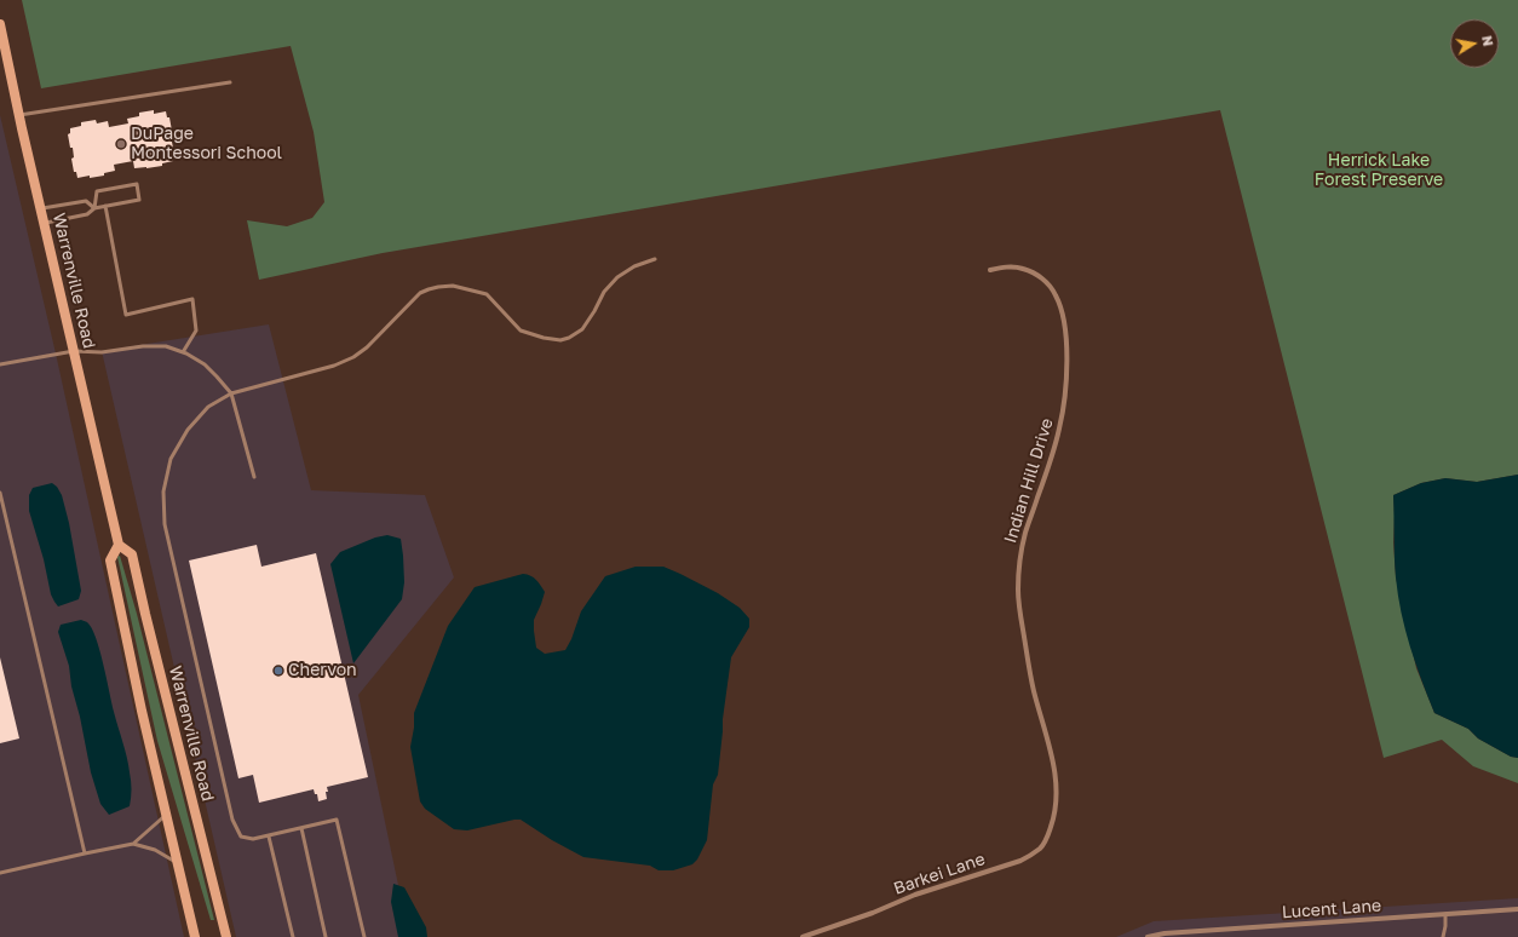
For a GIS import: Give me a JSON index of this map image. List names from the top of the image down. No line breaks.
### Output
{"streets":{"main road":["Warrenville Road"],"street":["Indian Hill Drive","Barkei Lane","Lucent Lane"]},"crossings":[["Indian Hill Drive","Barkei Lane"]],"parks":["Herrick Lake Forest Preserve"],"places":["DuPage Montessori School","Chervon"],"north":"right"}
